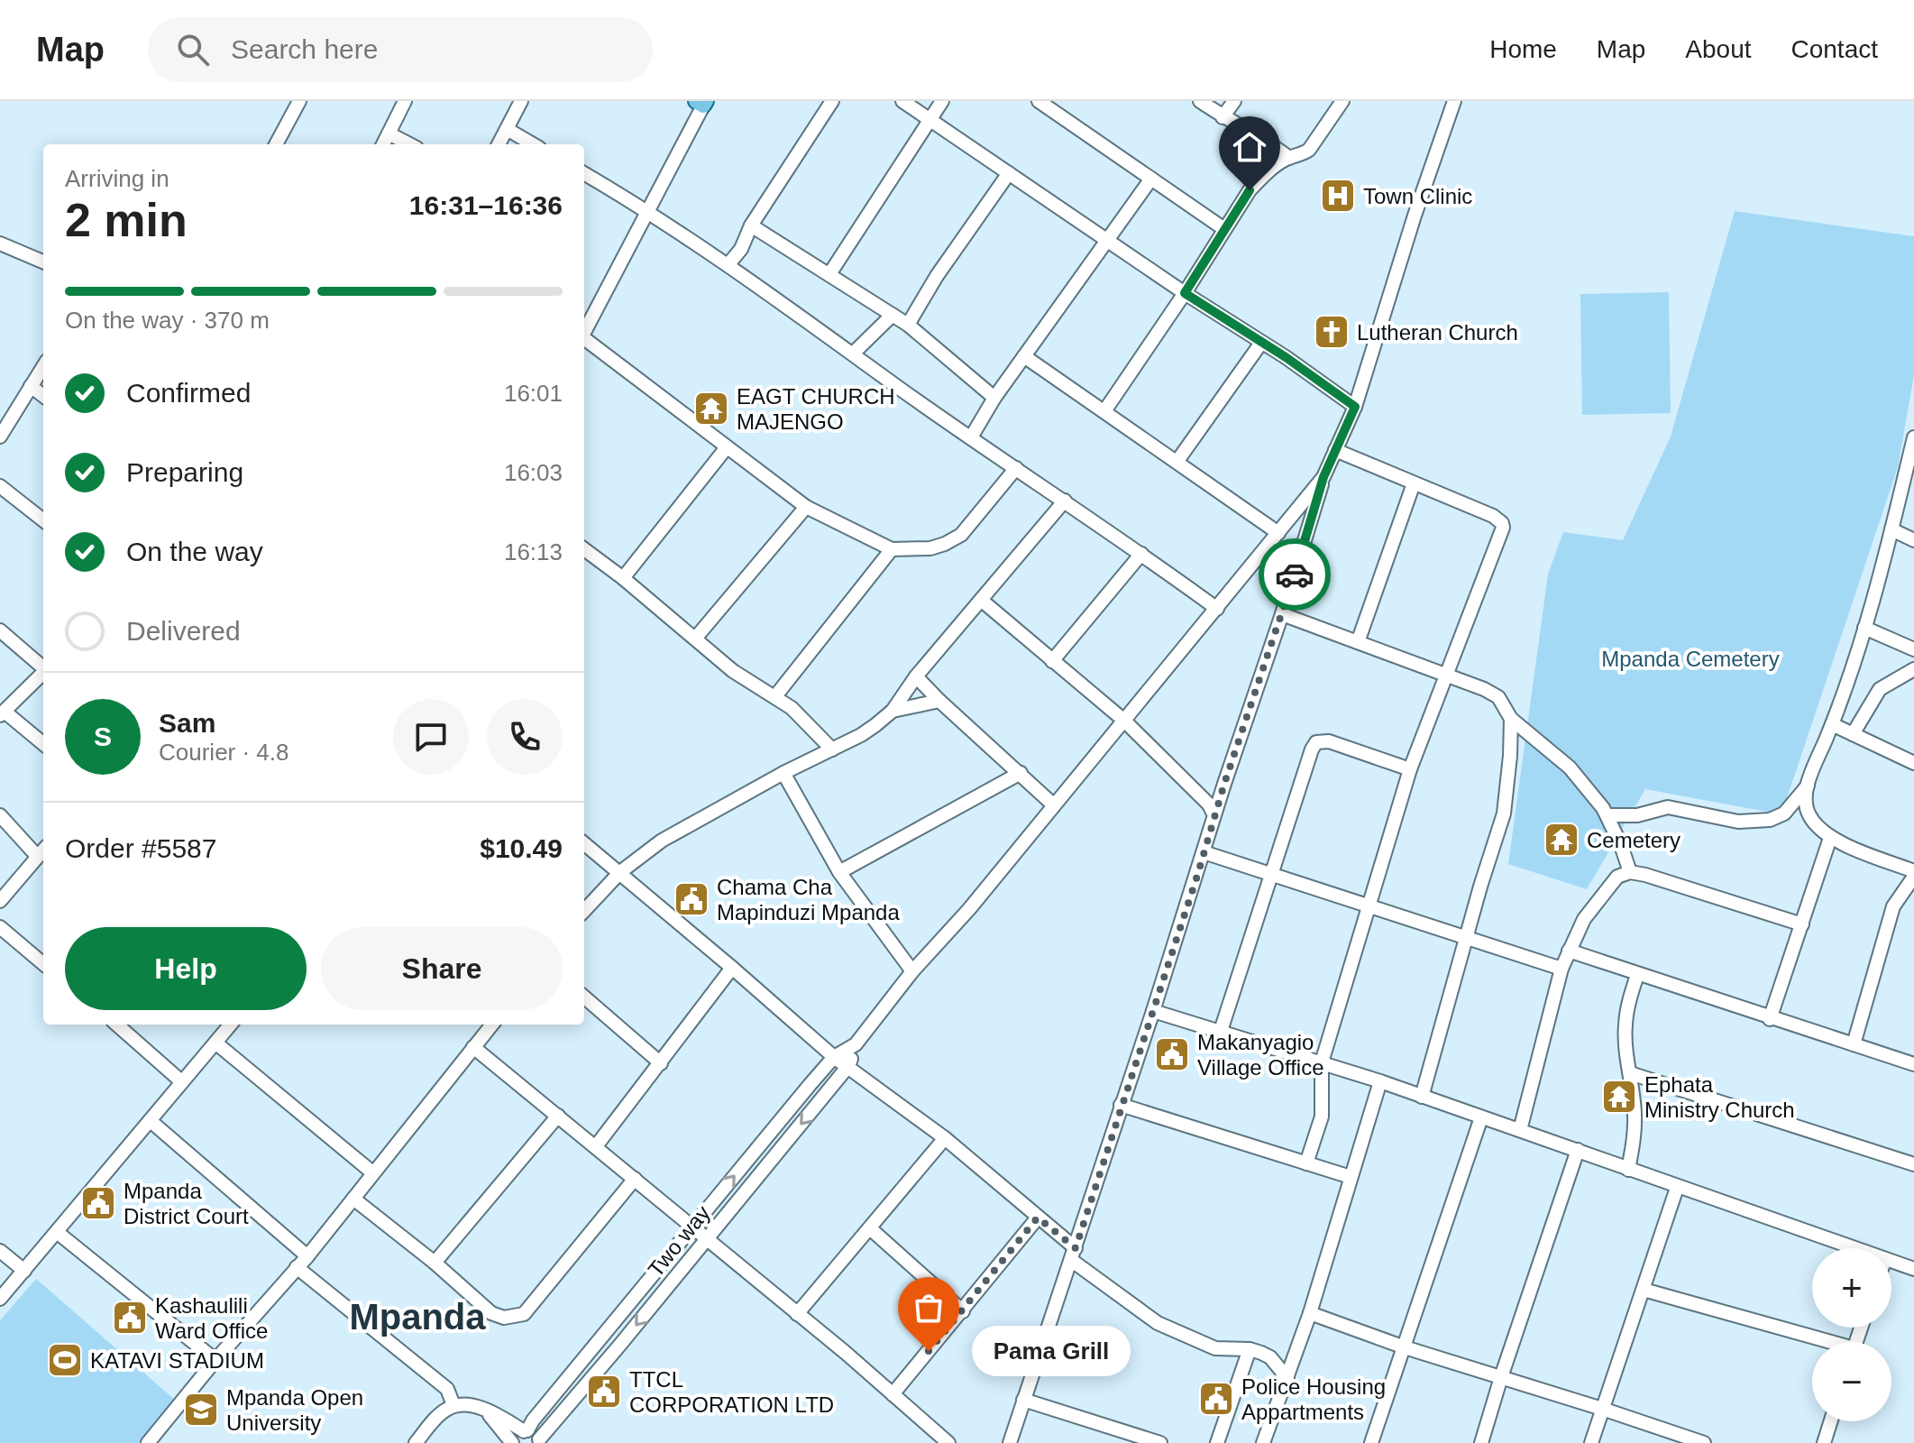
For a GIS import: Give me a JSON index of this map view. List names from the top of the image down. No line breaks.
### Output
{"streets":{"street":["Two way"]},"districts":["Mpanda"],"parks":["Mpanda Cemetery"],"places":{"hospital":["Town Clinic"],"church":["Lutheran Church"],"temple":["EAGT CHURCH MAJENGO","Cemetery","Ephata Ministry Church"],"public building":["Chama Cha Mapinduzi Mpanda","Makanyagio Village Office","Mpanda District Court","Kashaulili Ward Office","TTCL CORPORATION LTD","Police Housing Appartments"],"other":["Pama Grill"],"sports":["KATAVI STADIUM"],"school or university":["Mpanda Open University"]},"page":{"header":"Map","search":"Search here","nav":["Home","Map","About","Contact"],"heading":["2 min","Arriving in","16:31–16:36"],"panel":["Sam","Courier · 4.8","Order #5587","$10.49"],"bar":"On the way · 370 m","list":[["Confirmed","16:01"],["Preparing","16:03"],["On the way","16:13"],"Delivered"],"round":"S","buttons":["Help","Share"],"map_buttons":["+","−"],"bubble":"Pama Grill"}}
